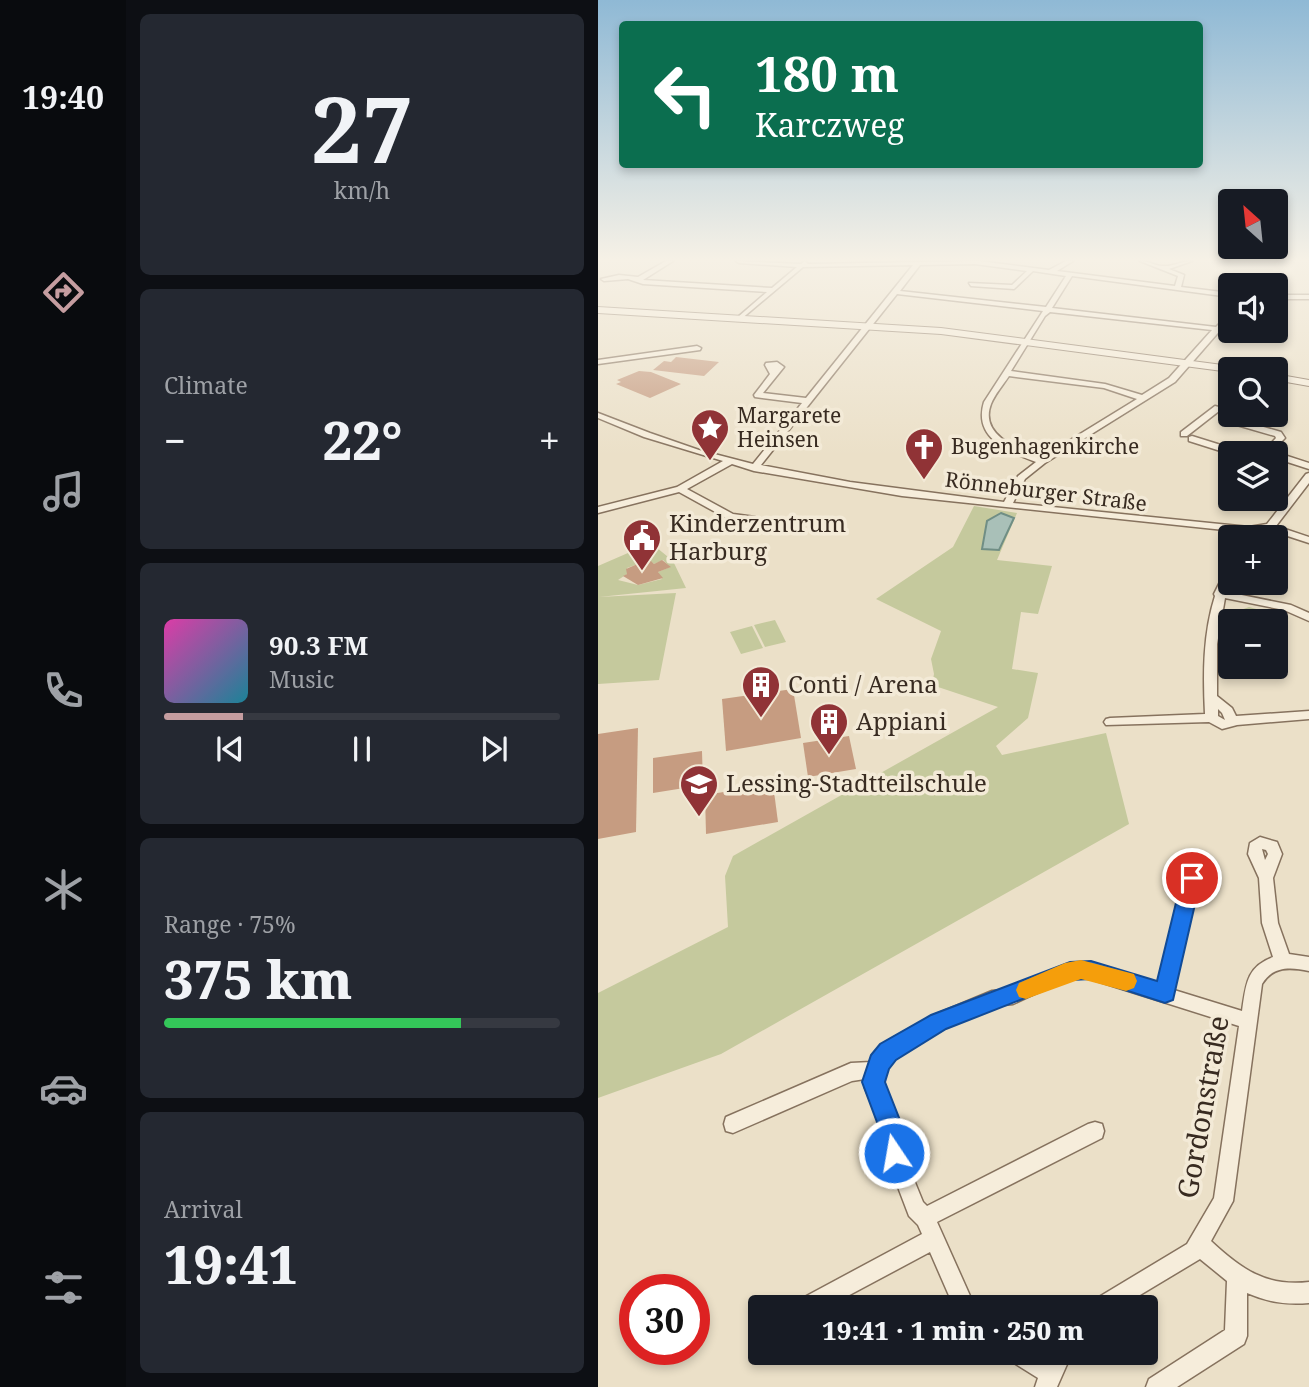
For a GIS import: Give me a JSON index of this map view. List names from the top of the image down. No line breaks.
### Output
{"streets":{"street":["Rönneburger Straße","Gordonstraße"]},"places":{"place":["Margarete Heinsen"],"church":["Bugenhagenkirche"],"public building":["Kinderzentrum Harburg"],"building":["Conti / Arena","Appiani"],"school or university":["Lessing-Stadtteilschule"]},"north":"top left","page":{"tabs":"19:40","tile":[["27","km/h"],"Climate",["Range · 75%","375 km"],["Arrival","19:41"]],"turn":["180 m","Karczweg"],"map_buttons":["+","−"],"heat":["−","22°","+"],"song":["90.3 FM","Music"],"limit":"30","trip":"19:41 · 1 min · 250 m"}}
